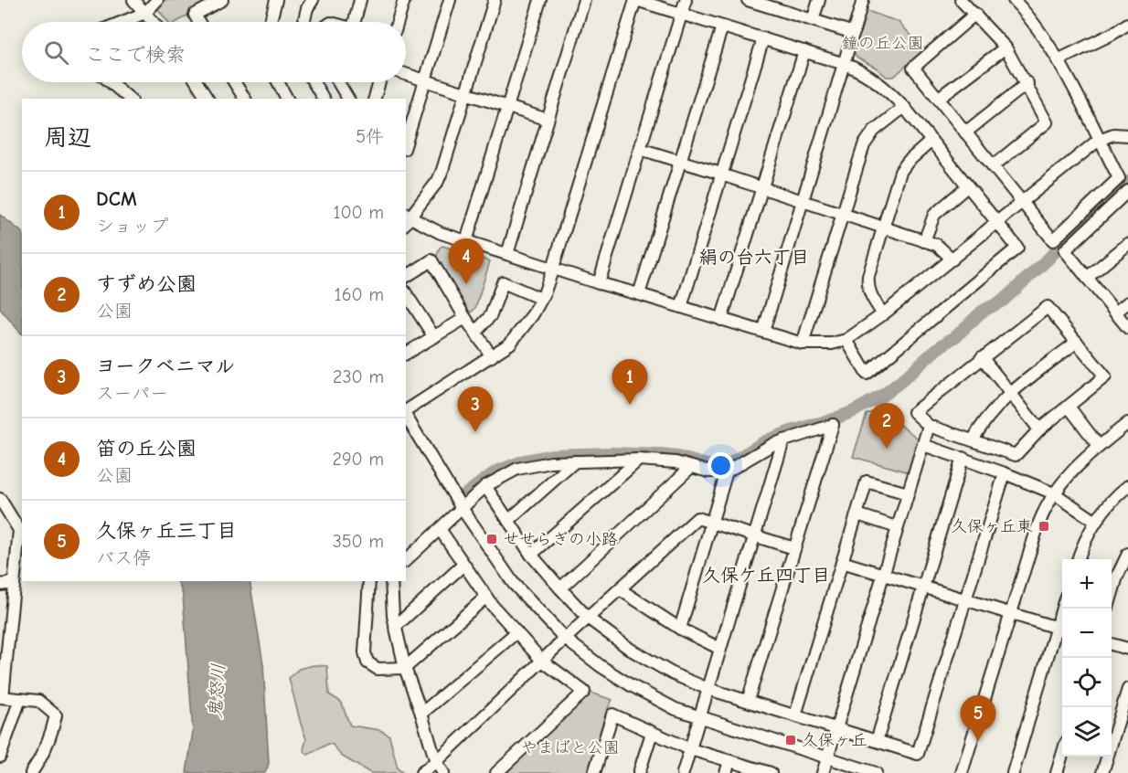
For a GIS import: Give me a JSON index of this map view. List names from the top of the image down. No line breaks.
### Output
{"districts":["絹の台六丁目","久保ケ丘四丁目"],"water":["鬼怒川"],"parks":["鐘の丘公園","やまばと公園"],"places":{"transit":["久保ヶ丘東","せせらぎの小路","久保ヶ丘"]},"page":{"search":"ここで検索","heading":["周辺","5件"],"list":[{"mark":"1","name":"DCM","note":"ショップ","value":"100 m"},{"mark":"2","name":"すずめ公園","note":"公園","value":"160 m"},{"mark":"3","name":"ヨークベニマル","note":"スーパー","value":"230 m"},{"mark":"4","name":"笛の丘公園","note":"公園","value":"290 m"},{"mark":"5","name":"久保ヶ丘三丁目","note":"バス停","value":"350 m"}],"pins":["4","1","3","2","5"],"map_buttons":["+","−"]}}
